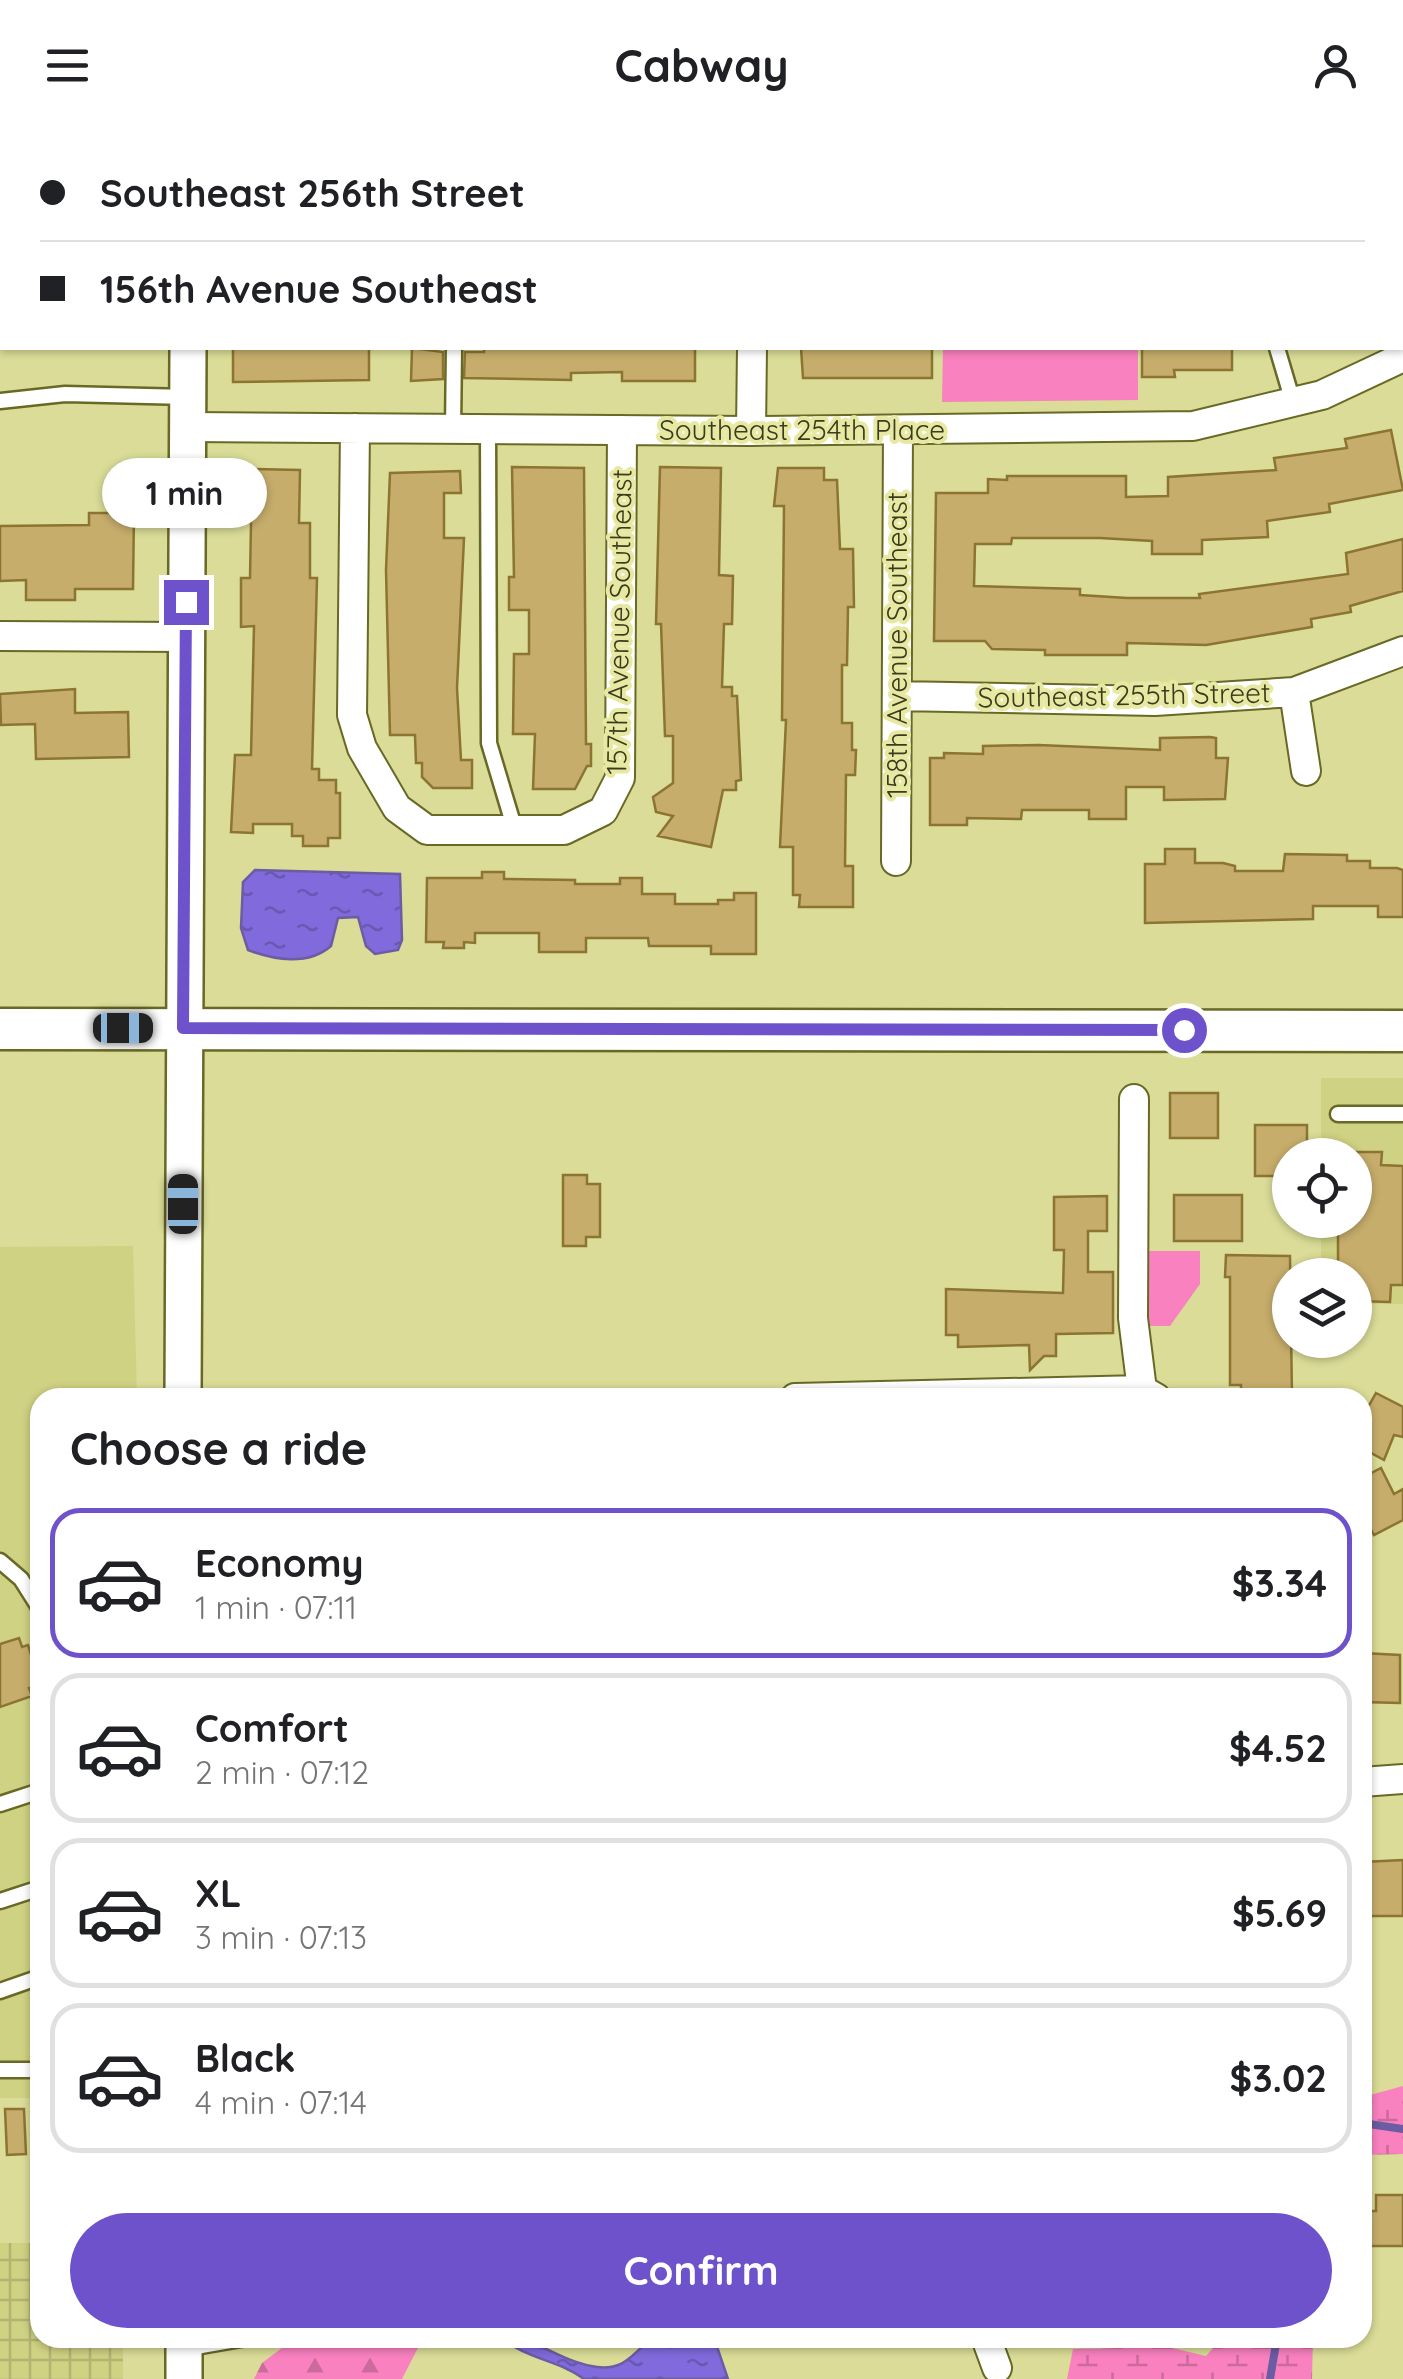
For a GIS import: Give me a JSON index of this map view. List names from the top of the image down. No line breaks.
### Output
{"streets":{"street":["Southeast 254th Place","157th Avenue Southeast","158th Avenue Southeast","Southeast 255th Street"]},"crossings":[["Southeast 254th Place","157th Avenue Southeast"],["Southeast 254th Place","158th Avenue Southeast"],["158th Avenue Southeast","Southeast 255th Street"]],"page":{"header":"Cabway","banner":["Southeast 256th Street","156th Avenue Southeast"],"bubble":"1 min","heading":"Choose a ride","list":[{"name":"Economy","note":"1 min · 07:11","value":"$3.34"},{"name":"Comfort","note":"2 min · 07:12","value":"$4.52"},{"name":"XL","note":"3 min · 07:13","value":"$5.69"},{"name":"Black","note":"4 min · 07:14","value":"$3.02"}],"buttons":"Confirm"}}
